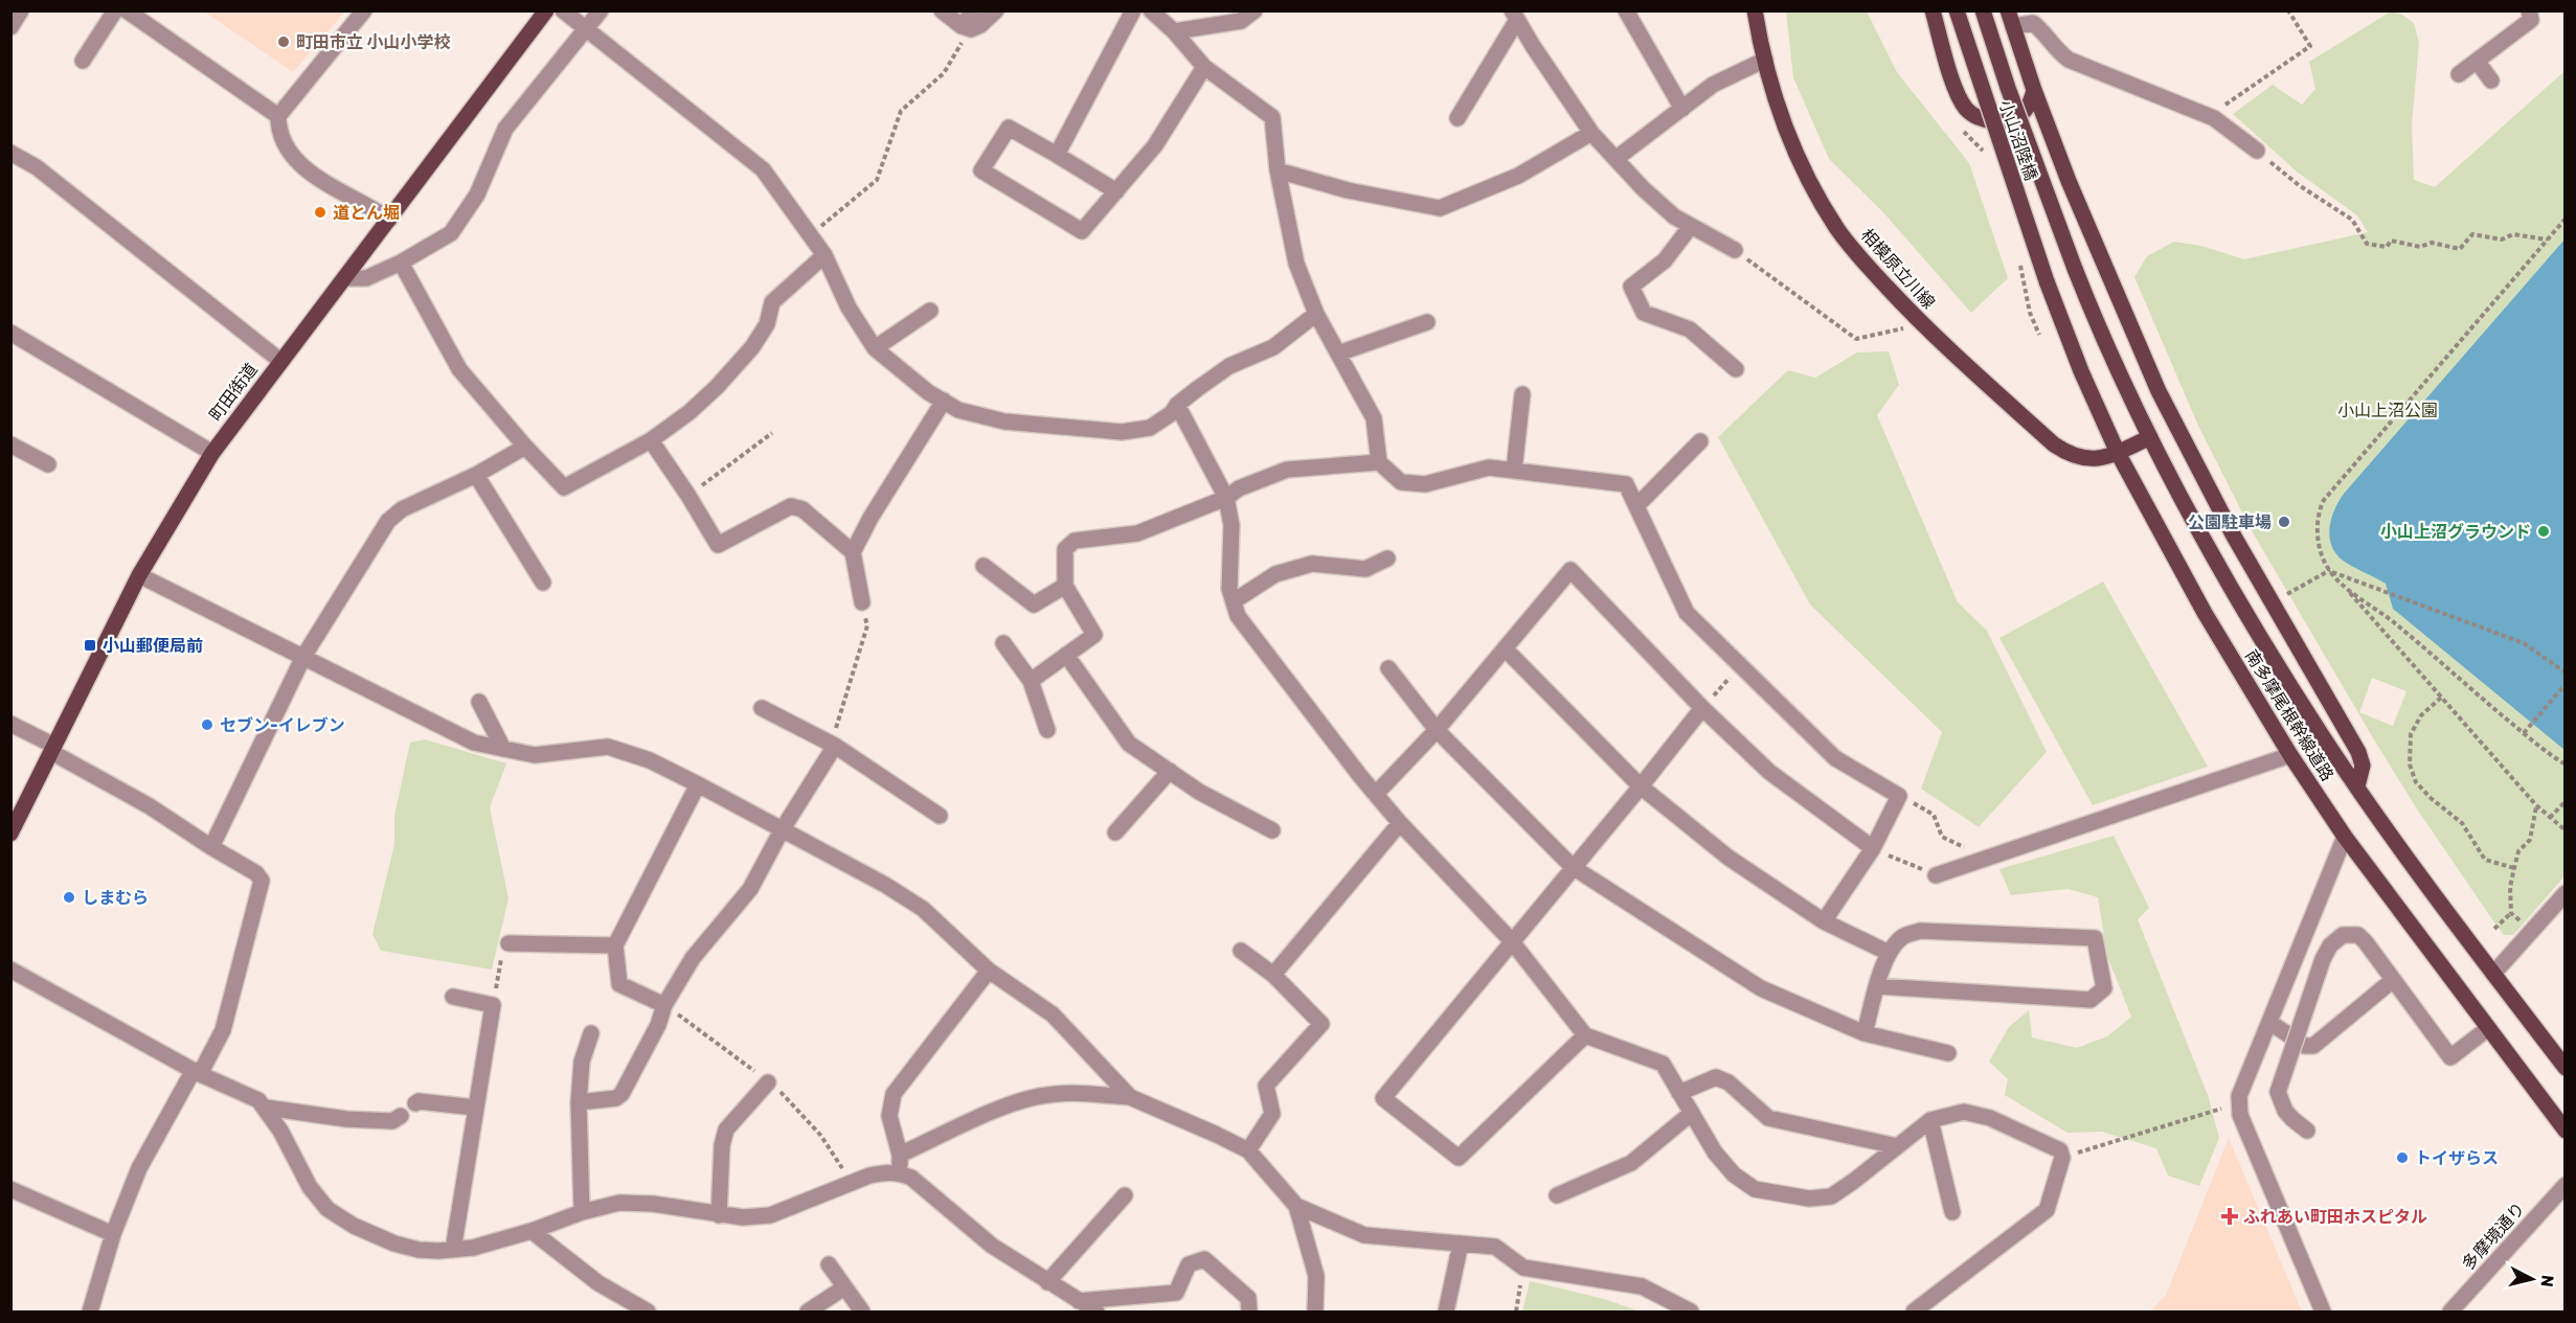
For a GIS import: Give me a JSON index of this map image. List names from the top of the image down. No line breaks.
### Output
{"streets":{"main road":["小山沼陸橋","相模原立川線","町田街道","南多摩尾根幹線道路"],"street":["多摩境通り"]},"crossings":[["小山沼陸橋","南多摩尾根幹線道路"],["相模原立川線","南多摩尾根幹線道路"]],"parks":["小山上沼公園"],"places":{"other":["町田市立 小山小学校","道とん堀","公園駐車場","小山上沼グラウンド","セブン-イレブン","しまむら","トイザらス"],"transit":["小山郵便局前"],"health":["ふれあい町田ホスピタル"]},"north":"right"}
